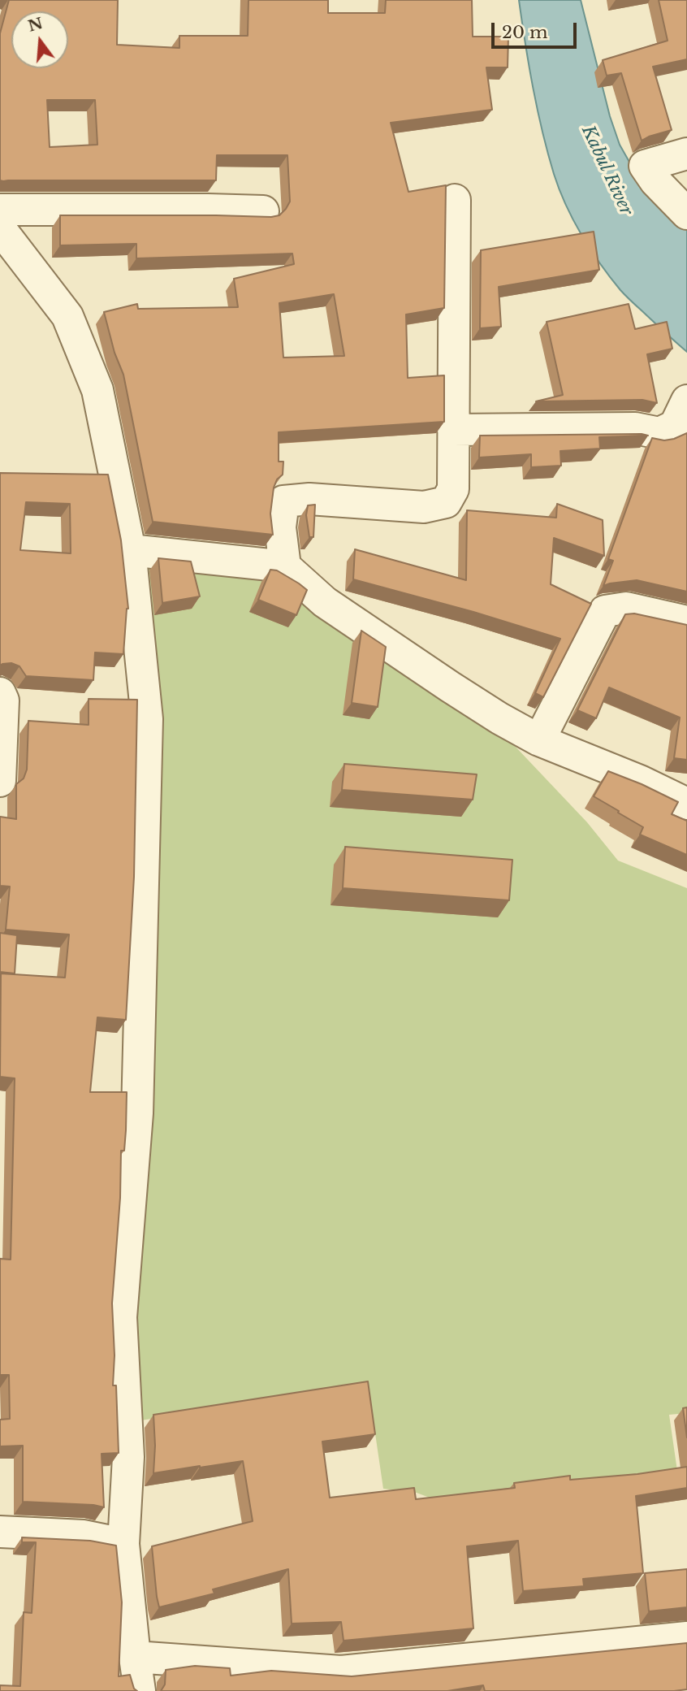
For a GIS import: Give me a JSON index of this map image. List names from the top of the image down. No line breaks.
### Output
{"water":["Kabul River"],"scale_bar":"20 m","north":"top"}
